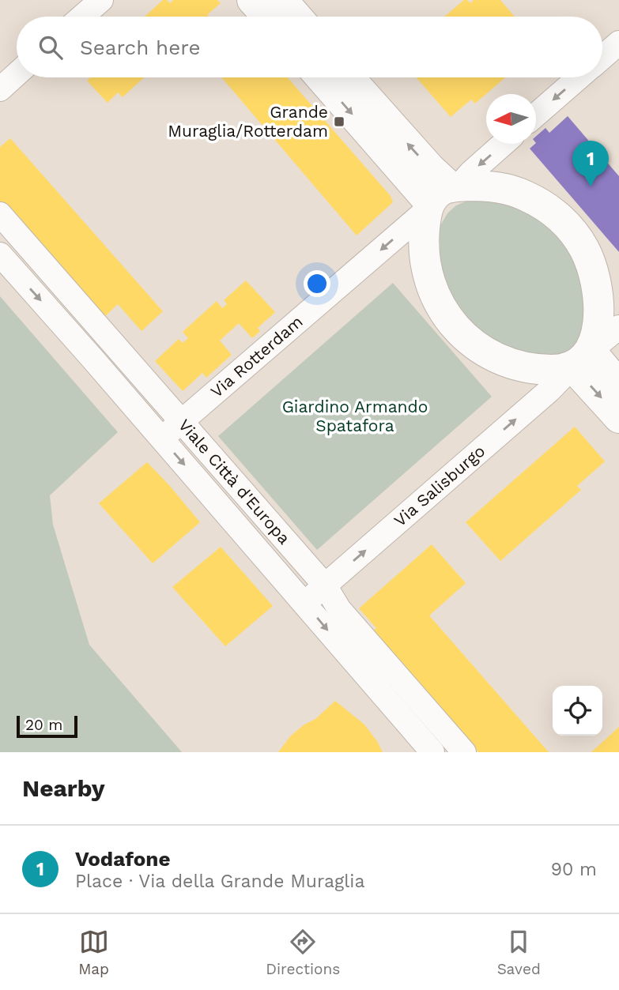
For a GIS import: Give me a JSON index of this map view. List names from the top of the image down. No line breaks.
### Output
{"streets":{"street":["Via Rotterdam","Viale Città d'Europa","Via Salisburgo"]},"crossings":[["Via Rotterdam","Viale Città d'Europa"],["Via Rotterdam","Via Salisburgo"],["Viale Città d'Europa","Via Salisburgo"]],"one_way":["Via Rotterdam","Via Salisburgo"],"parks":["Giardino Armando Spatafora"],"places":{"transit":["Grande Muraglia/Rotterdam"]},"scale_bar":"20 m","north":"left","page":{"search":"Search here","pins":"1","scale":"20 m","heading":"Nearby","list":[{"mark":"1","name":"Vodafone","note":"Place · Via della Grande Muraglia","value":"90 m"}],"nav":["Map","Directions","Saved"]}}
